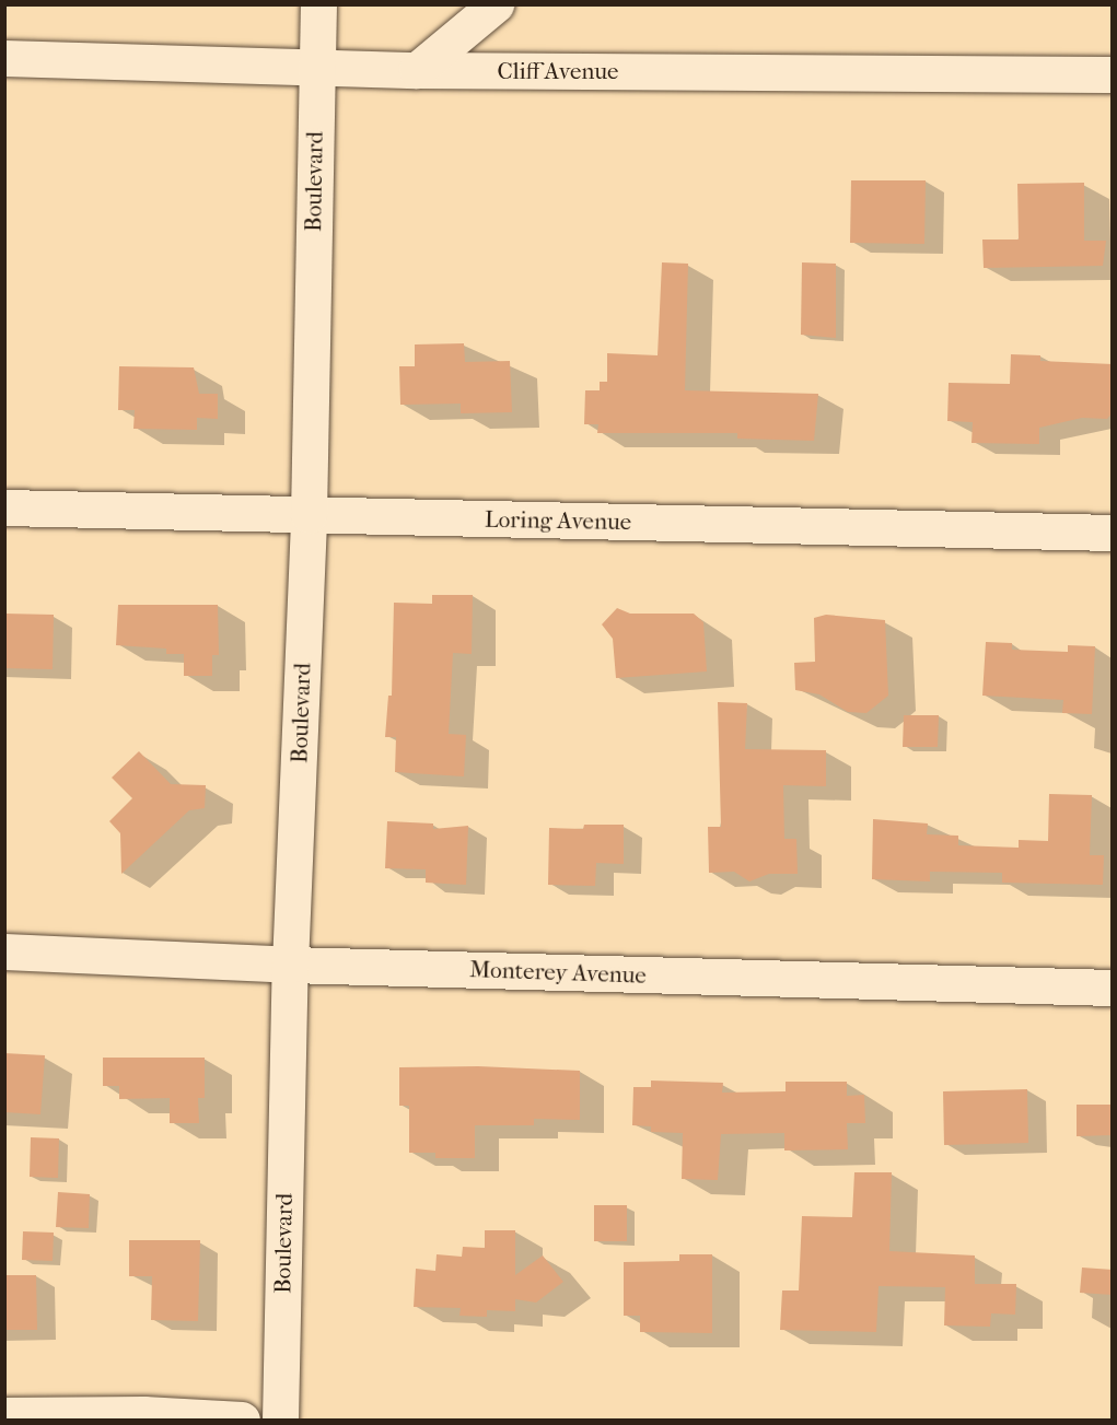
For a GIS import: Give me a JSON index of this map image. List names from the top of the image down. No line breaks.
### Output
{"streets":{"street":["Cliff Avenue","Boulevard","Loring Avenue","Monterey Avenue"]},"crossings":[["Cliff Avenue","Boulevard"],["Boulevard","Loring Avenue"],["Boulevard","Monterey Avenue"]]}
